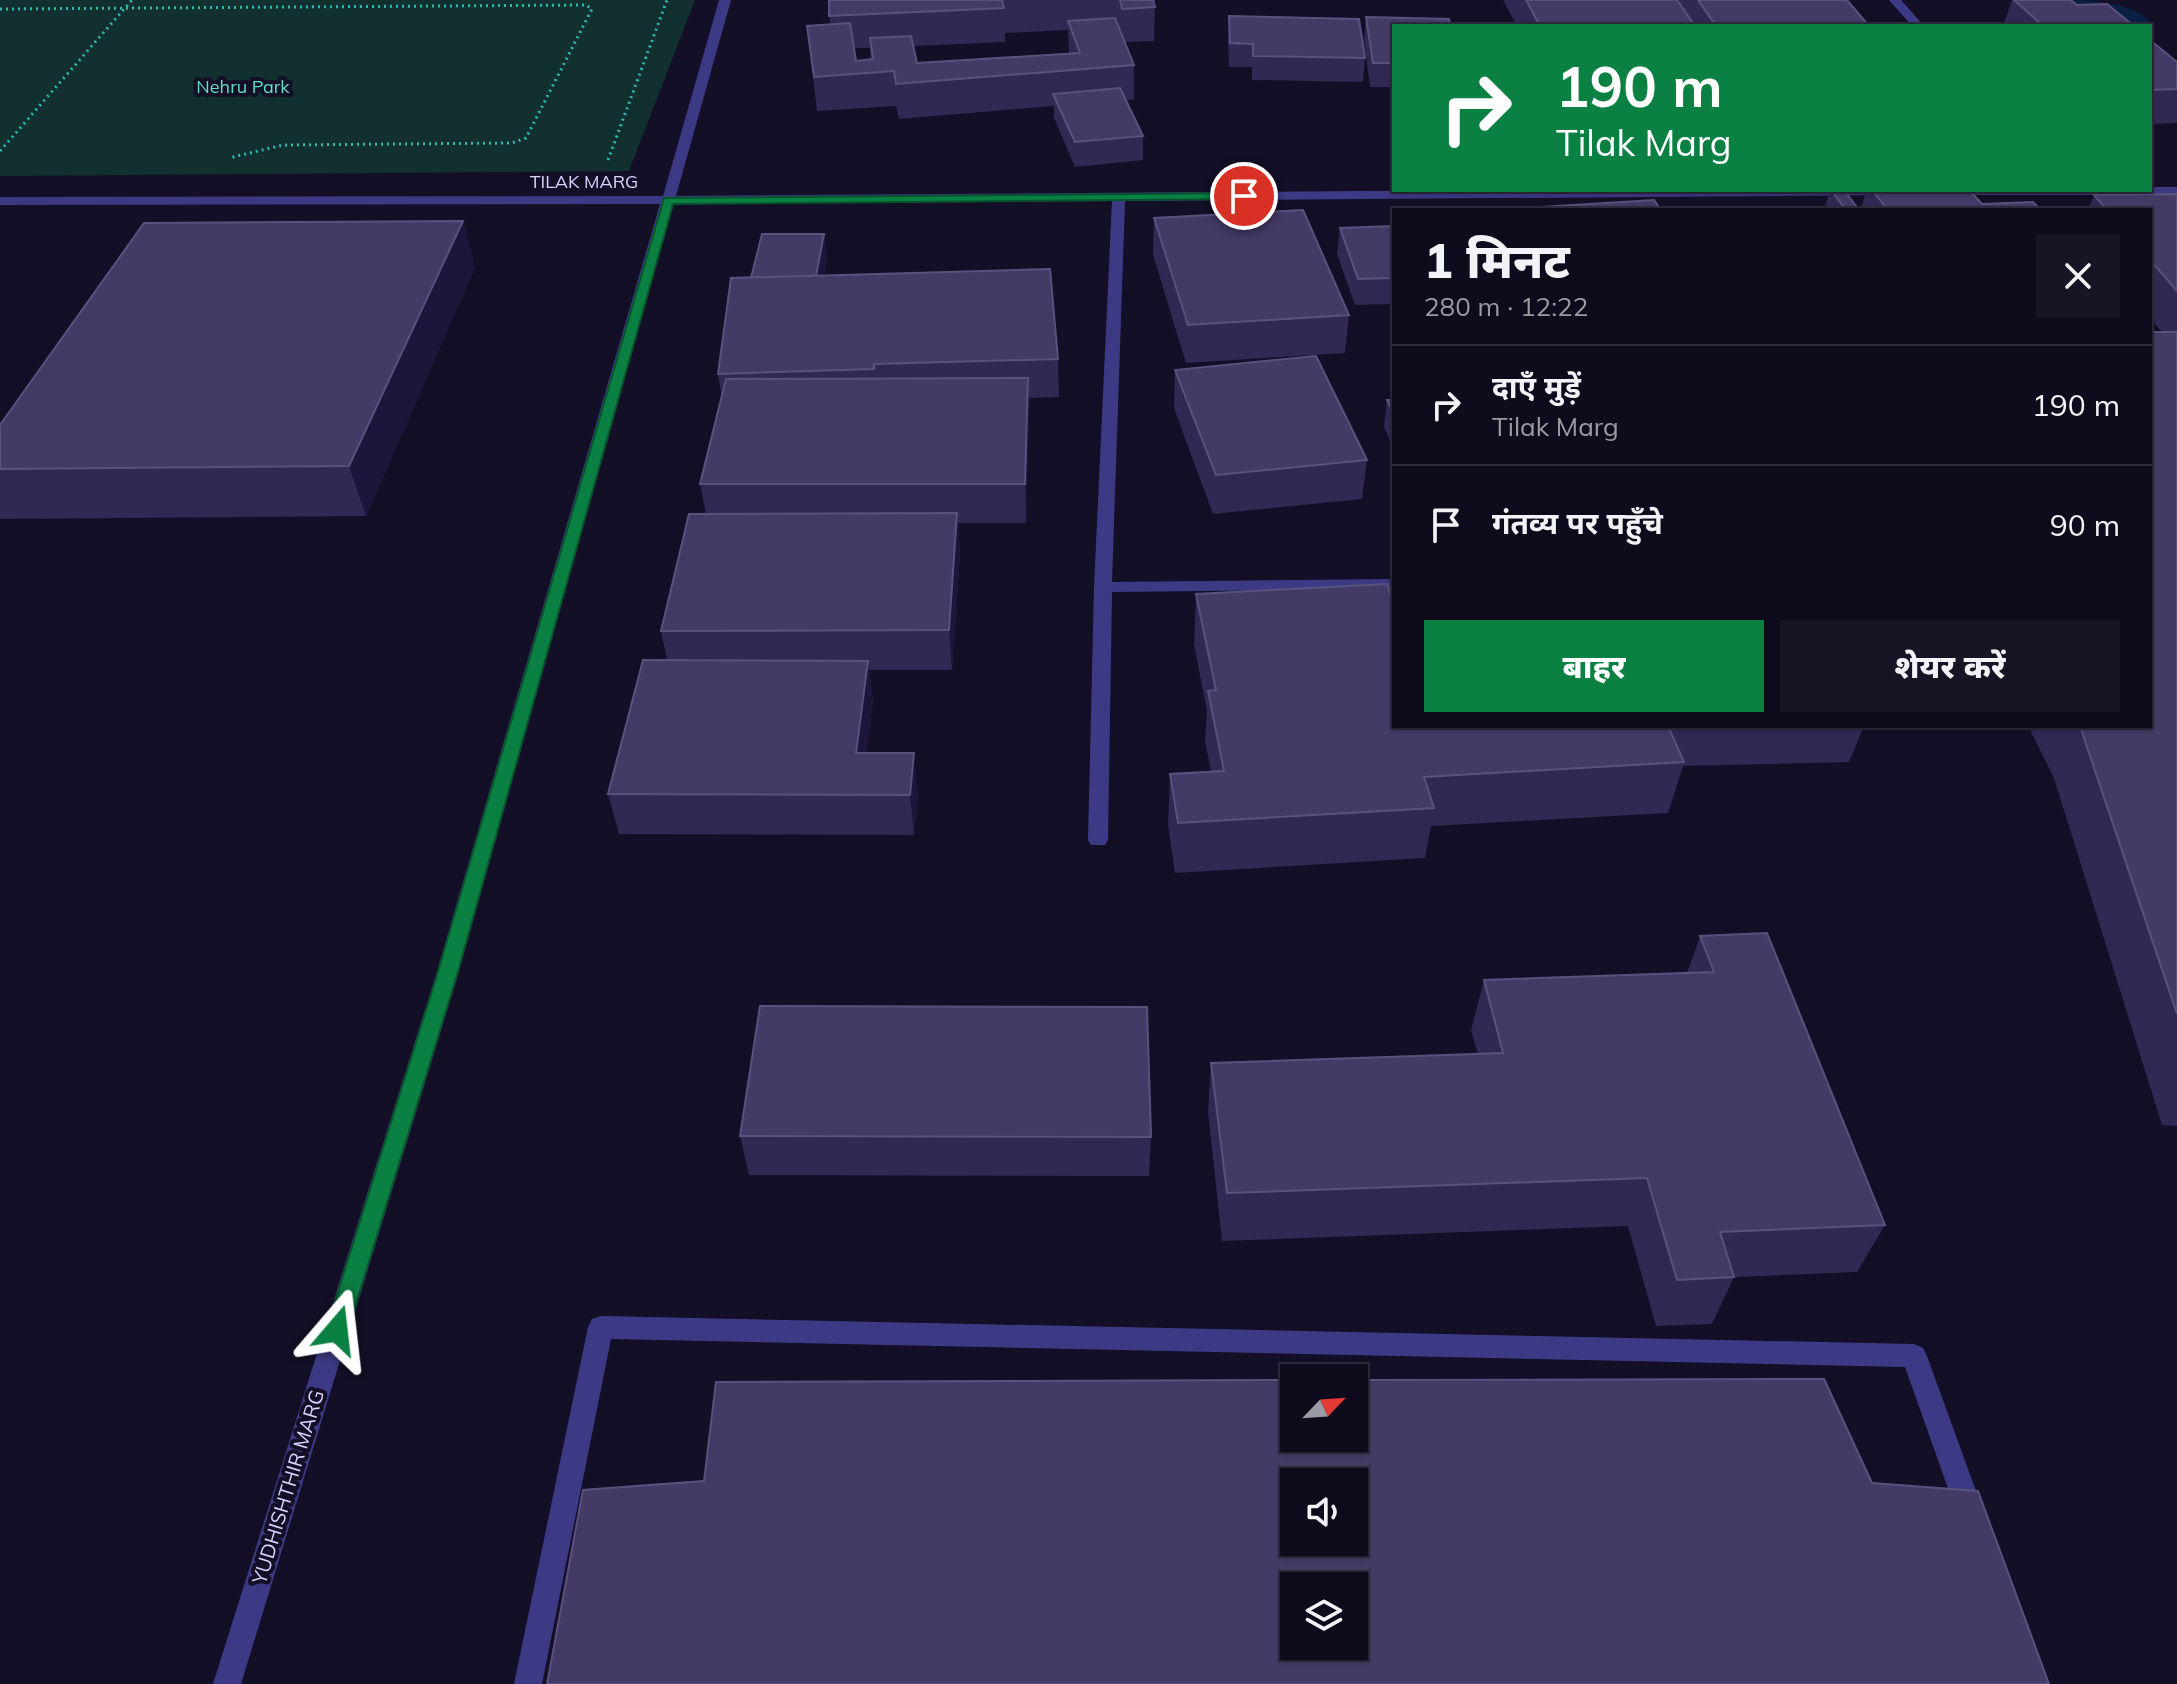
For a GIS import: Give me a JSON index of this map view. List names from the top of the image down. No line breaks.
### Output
{"streets":{"street":["TILAK MARG","YUDHISHTHIR MARG"]},"crossings":[["TILAK MARG","YUDHISHTHIR MARG"]],"parks":["Nehru Park"],"north":"top right","page":{"turn":["190 m","Tilak Marg"],"heading":["1 मिनट","280 m · 12:22"],"list":[{"name":"दाएँ मुड़ें","note":"Tilak Marg","value":"190 m"},{"name":"गंतव्य पर पहुँचे","value":"90 m"}],"buttons":["बाहर","शेयर करें"]}}
